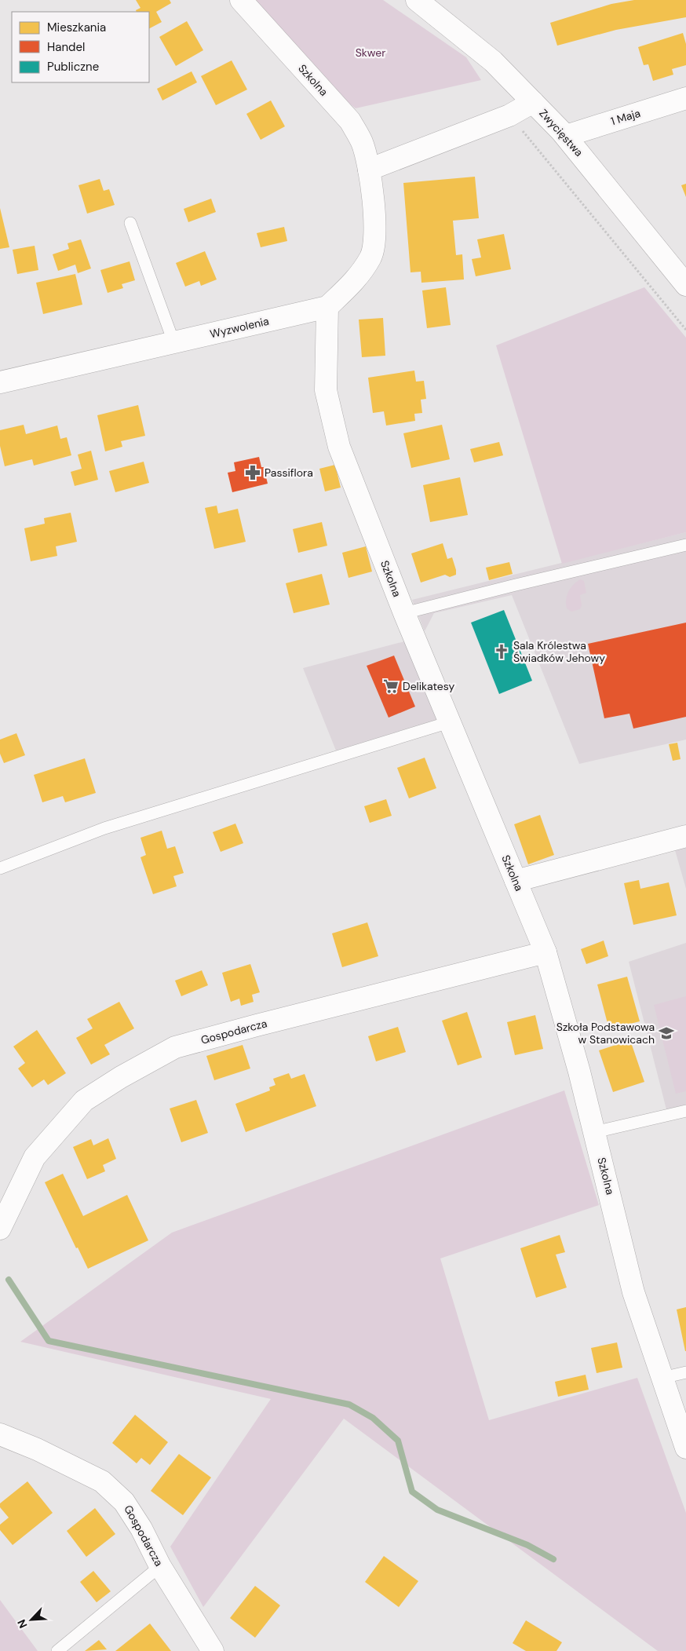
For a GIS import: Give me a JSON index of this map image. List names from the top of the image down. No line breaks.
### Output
{"streets":{"street":["Szkolna","1 Maja","Zwycięstwa","Wyzwolenia","Gospodarcza"]},"crossings":[["Szkolna","Wyzwolenia"],["Szkolna","Gospodarcza"],["1 Maja","Zwycięstwa"]],"parks":["Skwer"],"places":{"pharmacy":["Passiflora"],"church":["Sala Królestwa Świadków Jehowy"],"supermarket":["Delikatesy"],"school or university":["Szkoła Podstawowa w Stanowicach"]},"legend":["Mieszkania","Handel","Publiczne"],"north":"bottom left"}
